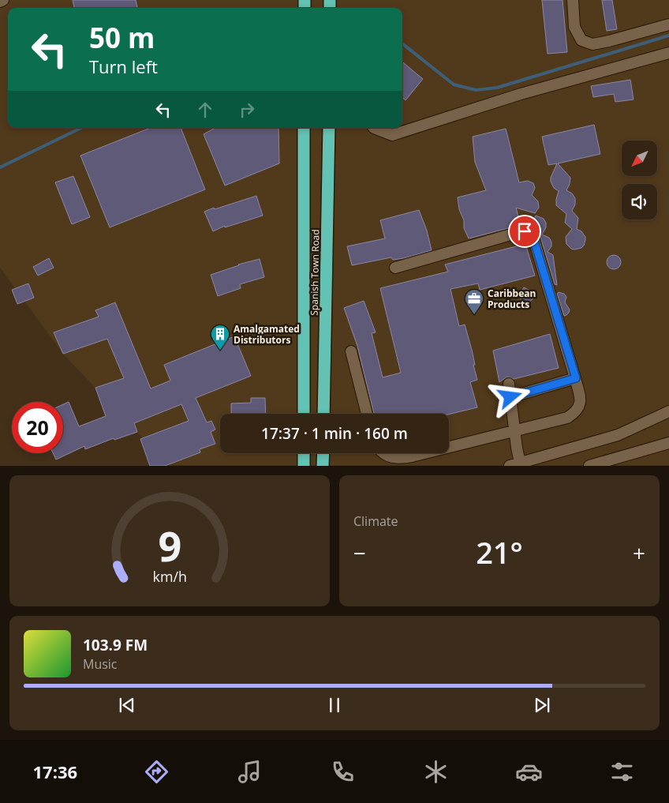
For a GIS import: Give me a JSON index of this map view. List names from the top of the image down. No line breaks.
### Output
{"streets":{"highway":["Spanish Town Road"]},"places":{"office":["Caribbean Products"],"building":["Amalgamated Distributors"]},"north":"bottom left","page":{"turn":["50 m","Turn left"],"limit":"20","trip":"17:37 · 1 min · 160 m","tile":"Climate","heat":["−","21°","+"],"song":["103.9 FM","Music"],"tabs":"17:36","gauge":["9","km/h"]}}
